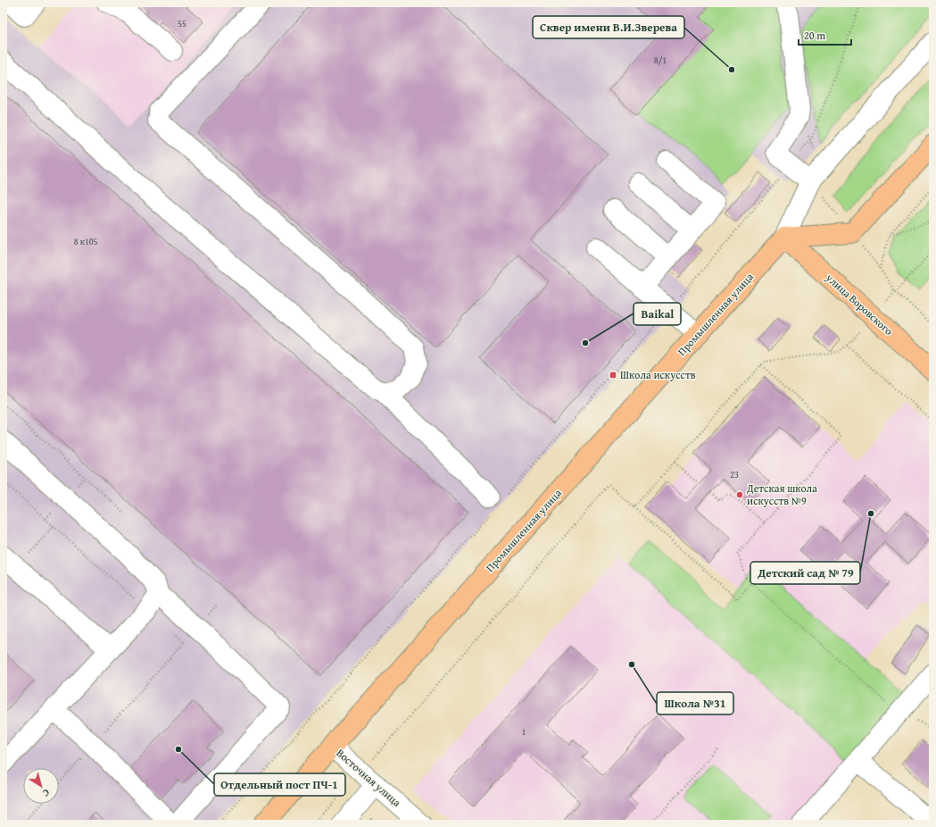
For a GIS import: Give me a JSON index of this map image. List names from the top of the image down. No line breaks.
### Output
{"streets":{"main road":["улица Воровского","Промышленная улица"],"street":["Восточная улица"]},"crossings":[["улица Воровского","Промышленная улица"],["Промышленная улица","Восточная улица"]],"places":{"other":["Сквер имени В.И.Зверева","Baikal","Детская школа искусств №9","Детский сад № 79","Школа №31","Отдельный пост ПЧ-1"],"transit":["Школа искусств"]},"house_numbers":["55","8/1","8 к105","23","1"],"scale_bar":"20 m","north":"bottom right"}
